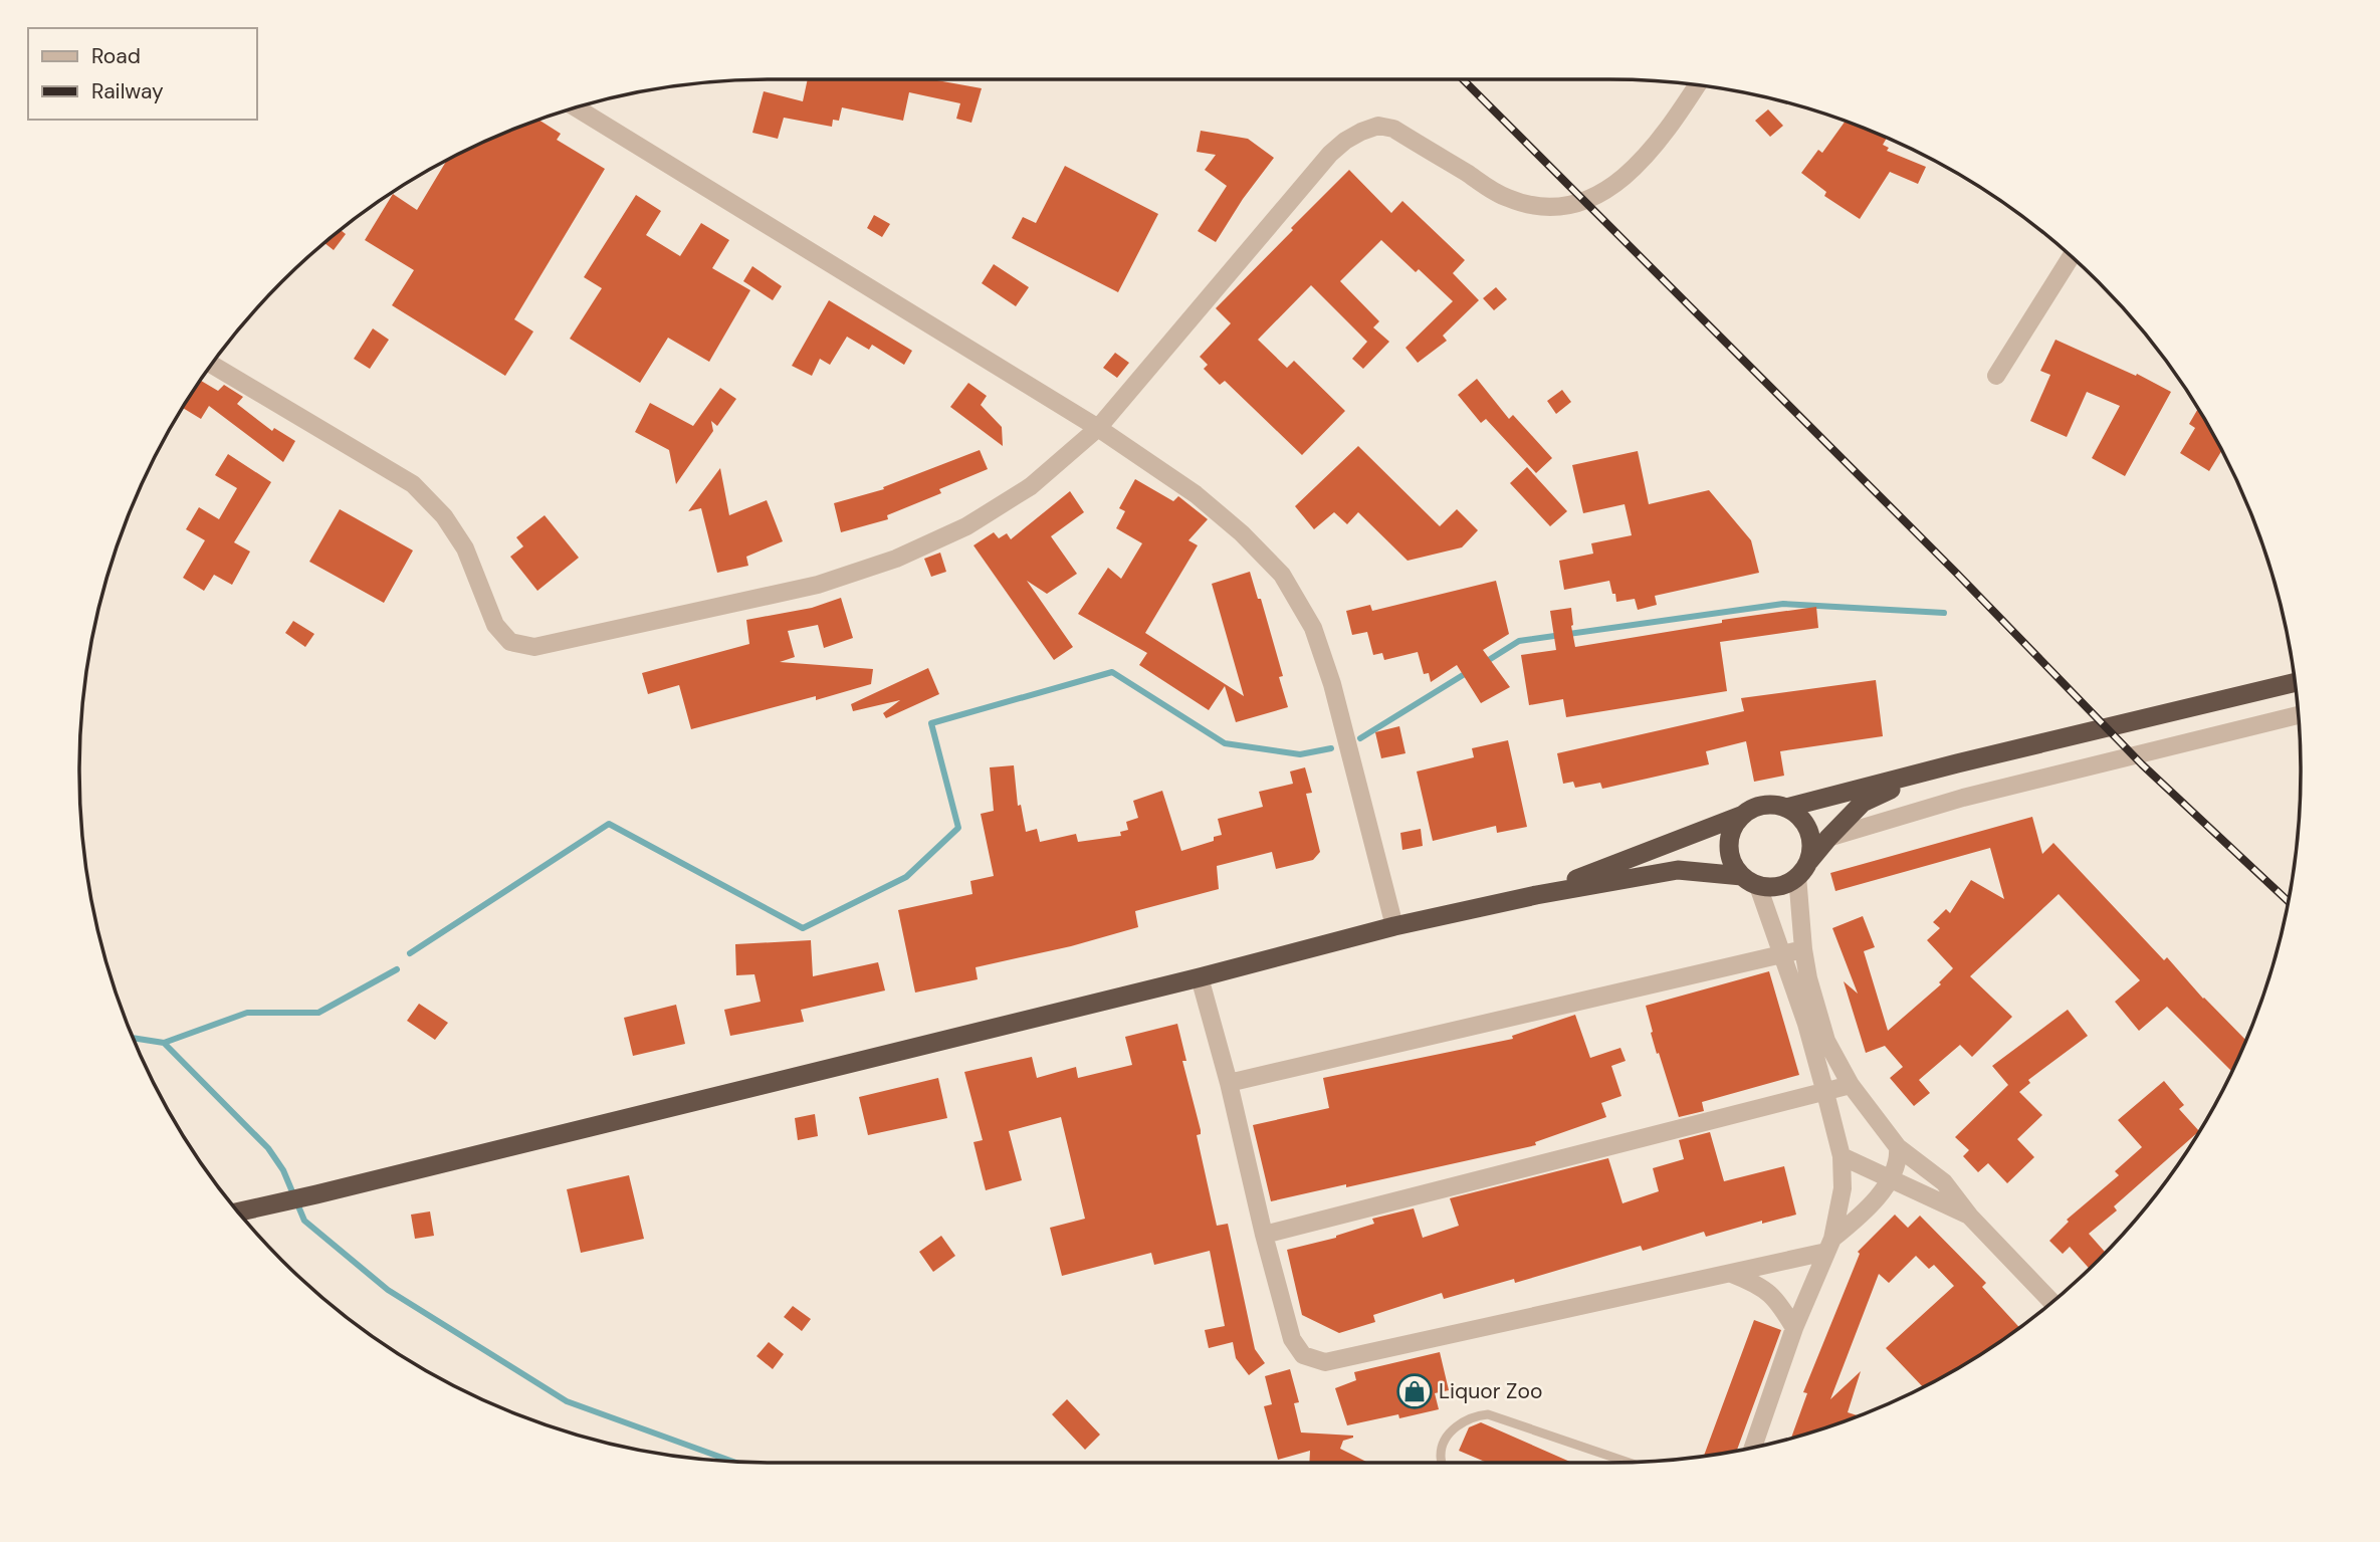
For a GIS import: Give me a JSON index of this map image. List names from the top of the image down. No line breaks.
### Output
{"places":{"shop":["Liquor Zoo"]},"legend":["Road","Railway"]}
